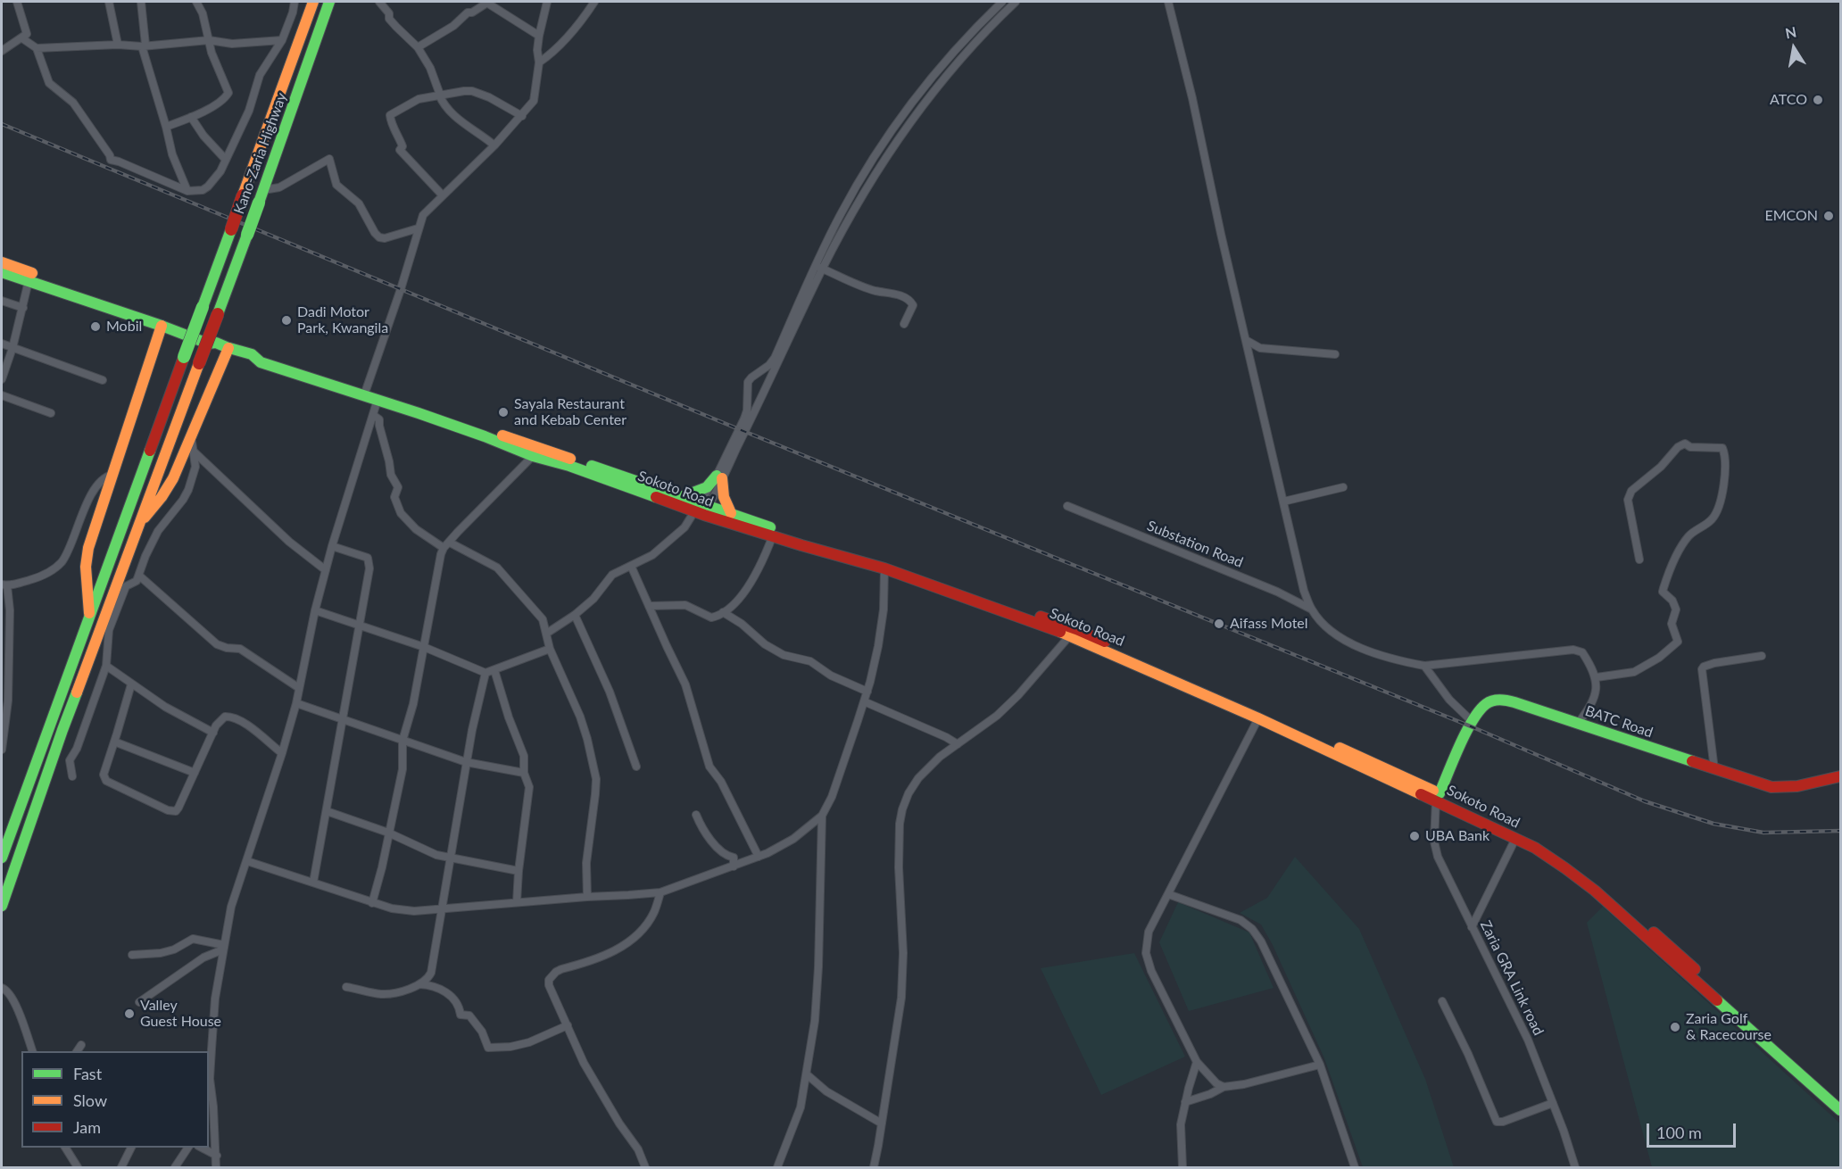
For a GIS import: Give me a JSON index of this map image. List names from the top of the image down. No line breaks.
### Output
{"streets":{"main road":["Kano-Zaria Highway","Sokoto Road","BATC Road"],"street":["Substation Road","Zaria GRA Link road"]},"crossings":[["Sokoto Road","BATC Road"],["Sokoto Road","Zaria GRA Link road"],["BATC Road","Zaria GRA Link road"]],"places":["ATCO","EMCON","Dadi Motor Park, Kwangila","Mobil","Sayala Restaurant and Kebab Center","Aifass Motel","UBA Bank","Valley Guest House","Zaria Golf & Racecourse"],"legend":["Fast","Slow","Jam"],"scale_bar":"100 m","north":"top"}
